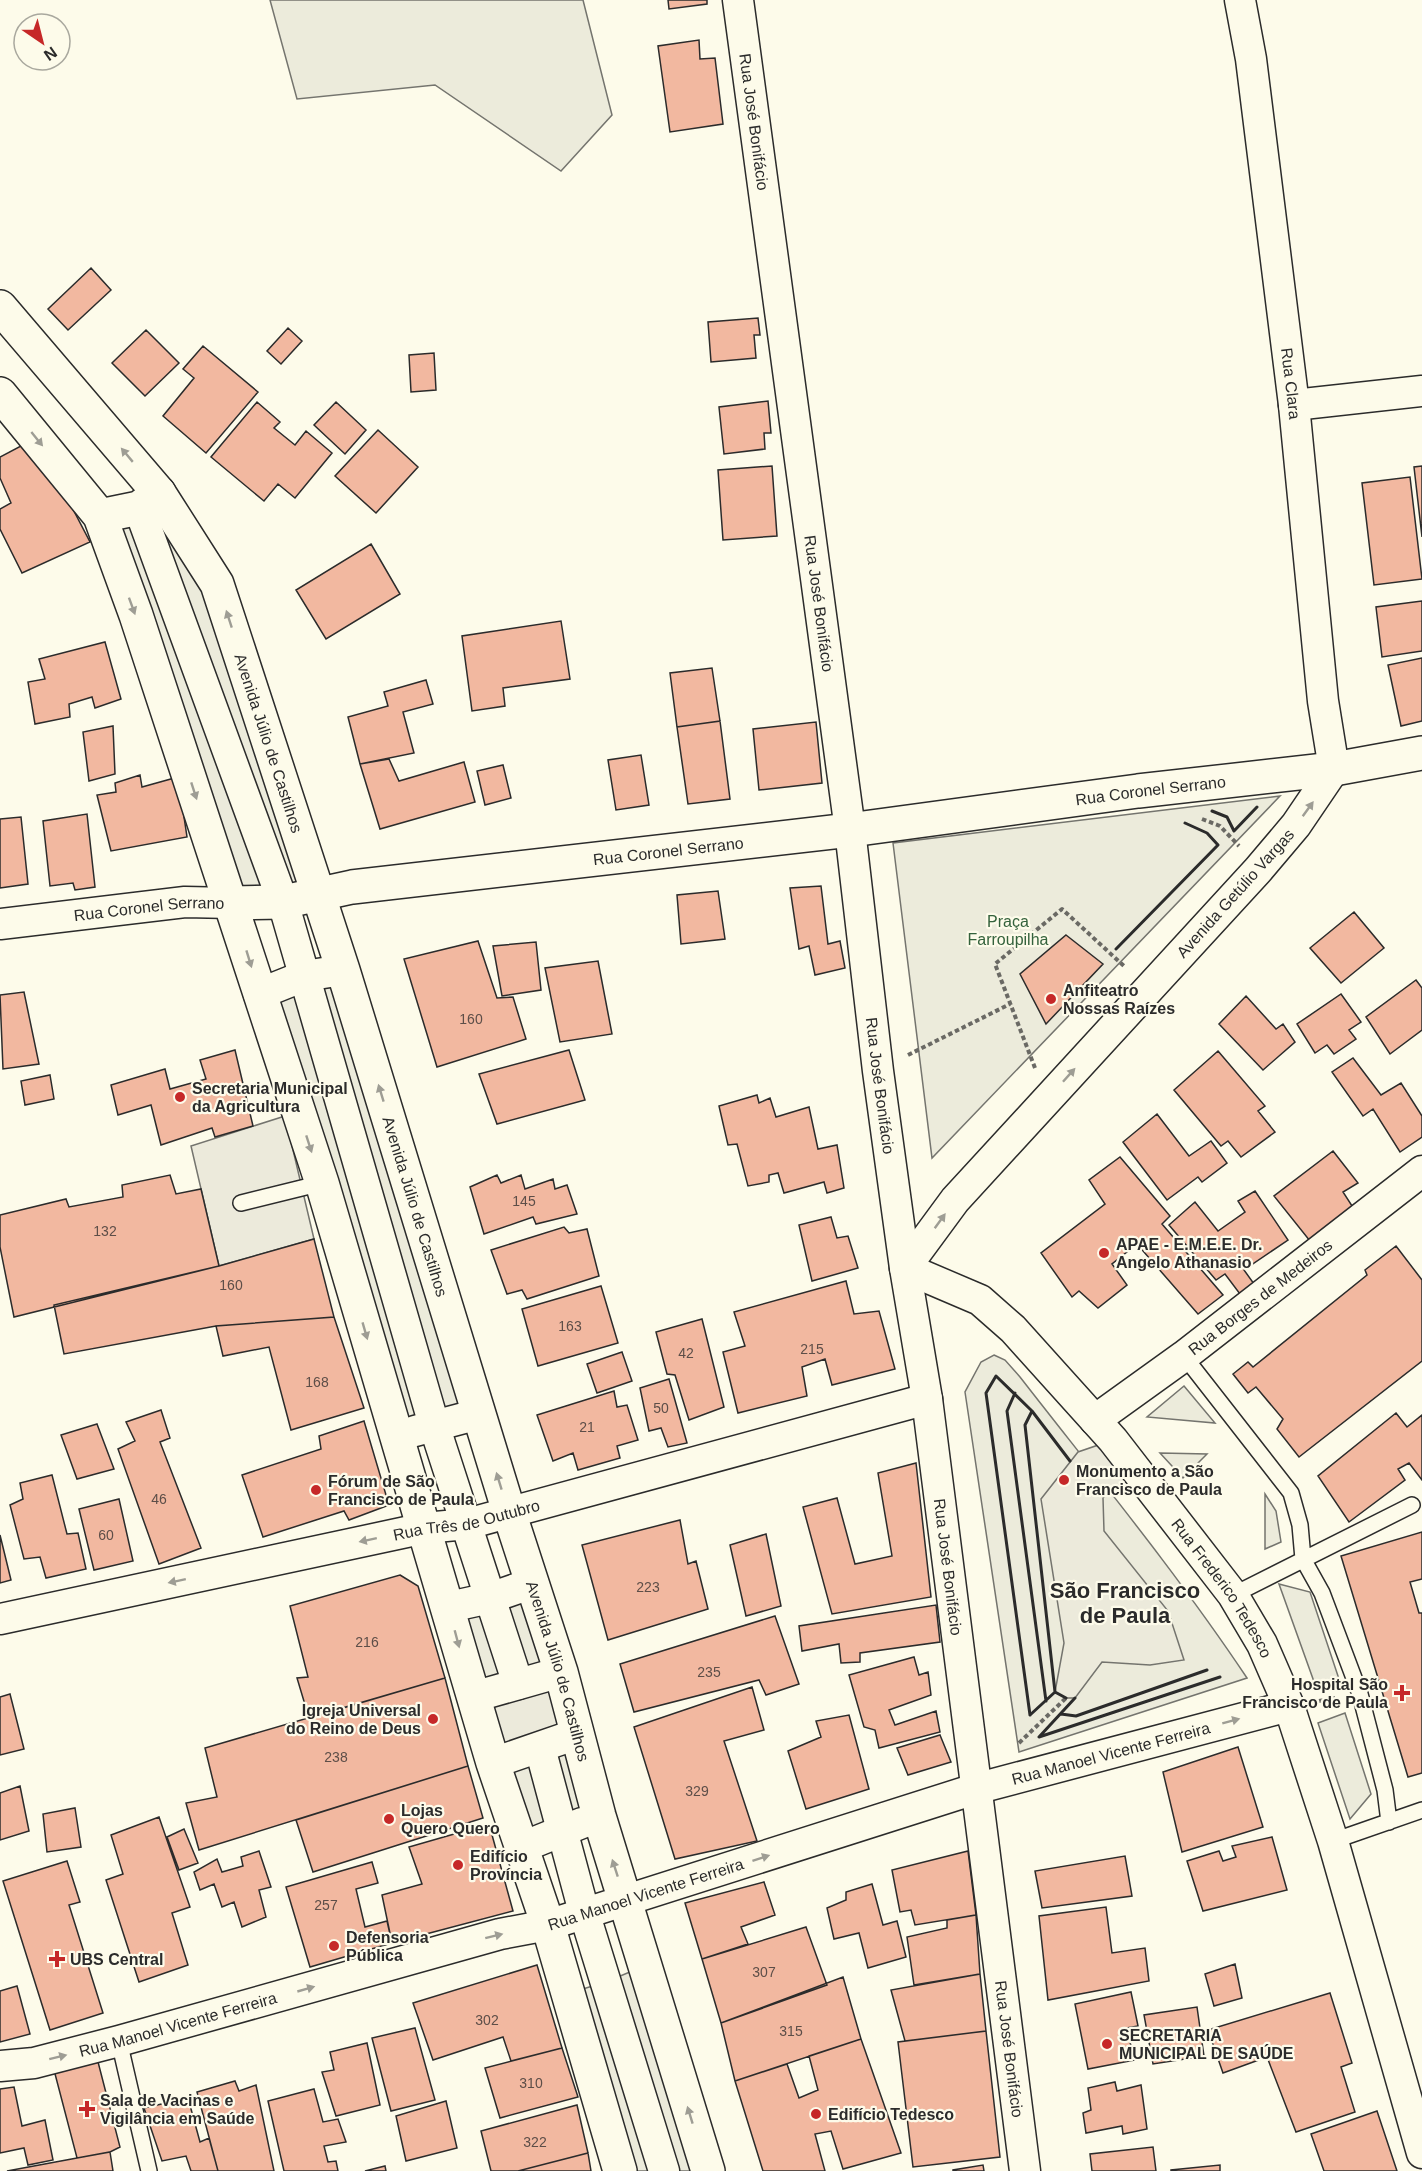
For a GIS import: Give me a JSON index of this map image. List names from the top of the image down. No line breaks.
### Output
{"streets":{"main road":["Avenida Júlio de Castilhos","Rua Coronel Serrano"],"street":["Rua José Bonifácio","Rua Clara","Avenida Getúlio Vargas","Rua Borges de Medeiros","Rua Três de Outubro","Rua Frederico Tedesco","Rua Manoel Vicente Ferreira"]},"crossings":[["Rua José Bonifácio","Rua Coronel Serrano"],["Rua José Bonifácio","Avenida Getúlio Vargas"],["Rua José Bonifácio","Rua Três de Outubro"],["Rua José Bonifácio","Rua Frederico Tedesco"],["Rua José Bonifácio","Rua Manoel Vicente Ferreira"],["Rua Clara","Rua Coronel Serrano"],["Rua Clara","Avenida Getúlio Vargas"],["Avenida Júlio de Castilhos","Rua Coronel Serrano"],["Avenida Júlio de Castilhos","Rua Três de Outubro"],["Avenida Júlio de Castilhos","Rua Manoel Vicente Ferreira"],["Rua Coronel Serrano","Avenida Getúlio Vargas"],["Avenida Getúlio Vargas","Rua Frederico Tedesco"],["Rua Borges de Medeiros","Rua Frederico Tedesco"],["Rua Frederico Tedesco","Rua Manoel Vicente Ferreira"]],"one_way":["Avenida Getúlio Vargas","Rua Três de Outubro","Rua Manoel Vicente Ferreira"],"districts":["São Francisco de Paula"],"parks":["Praça Farroupilha"],"places":{"other":["Anfiteatro Nossas Raízes","Secretaria Municipal da Agricultura","APAE - E.M.E.E. Dr. Angelo Athanasio","Monumento a São Francisco de Paula","Fórum de São Francisco de Paula","Igreja Universal do Reino de Deus","Lojas Quero Quero","Edifício Província","Defensoria Pública","SECRETARIA MUNICIPAL DE SAÚDE","Edifício Tedesco"],"health":["Hospital São Francisco de Paula","UBS Central","Sala de Vacinas e Vigilância em Saúde"]},"house_numbers":["160","145","132","160","163","215","42","168","50","21","46","60","223","216","235","238","329","257","307","302","315","310","322"],"north":"bottom right"}
